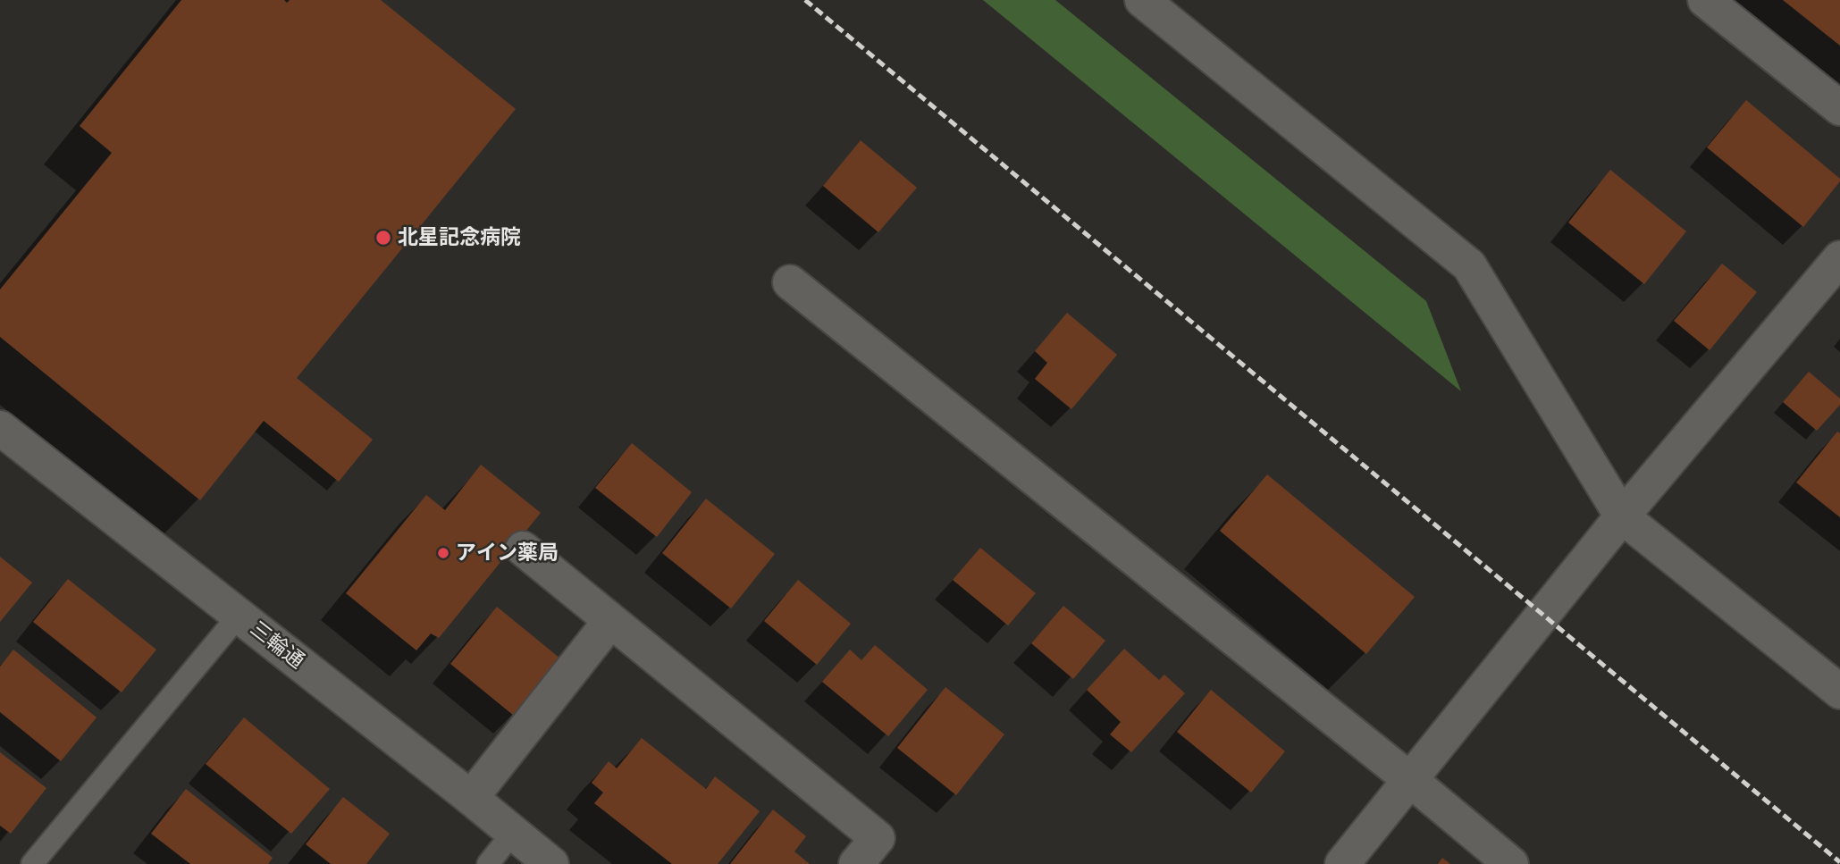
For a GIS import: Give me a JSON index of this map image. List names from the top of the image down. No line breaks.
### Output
{"streets":{"street":["三輪通"]},"places":["北星記念病院","アイン薬局"]}
